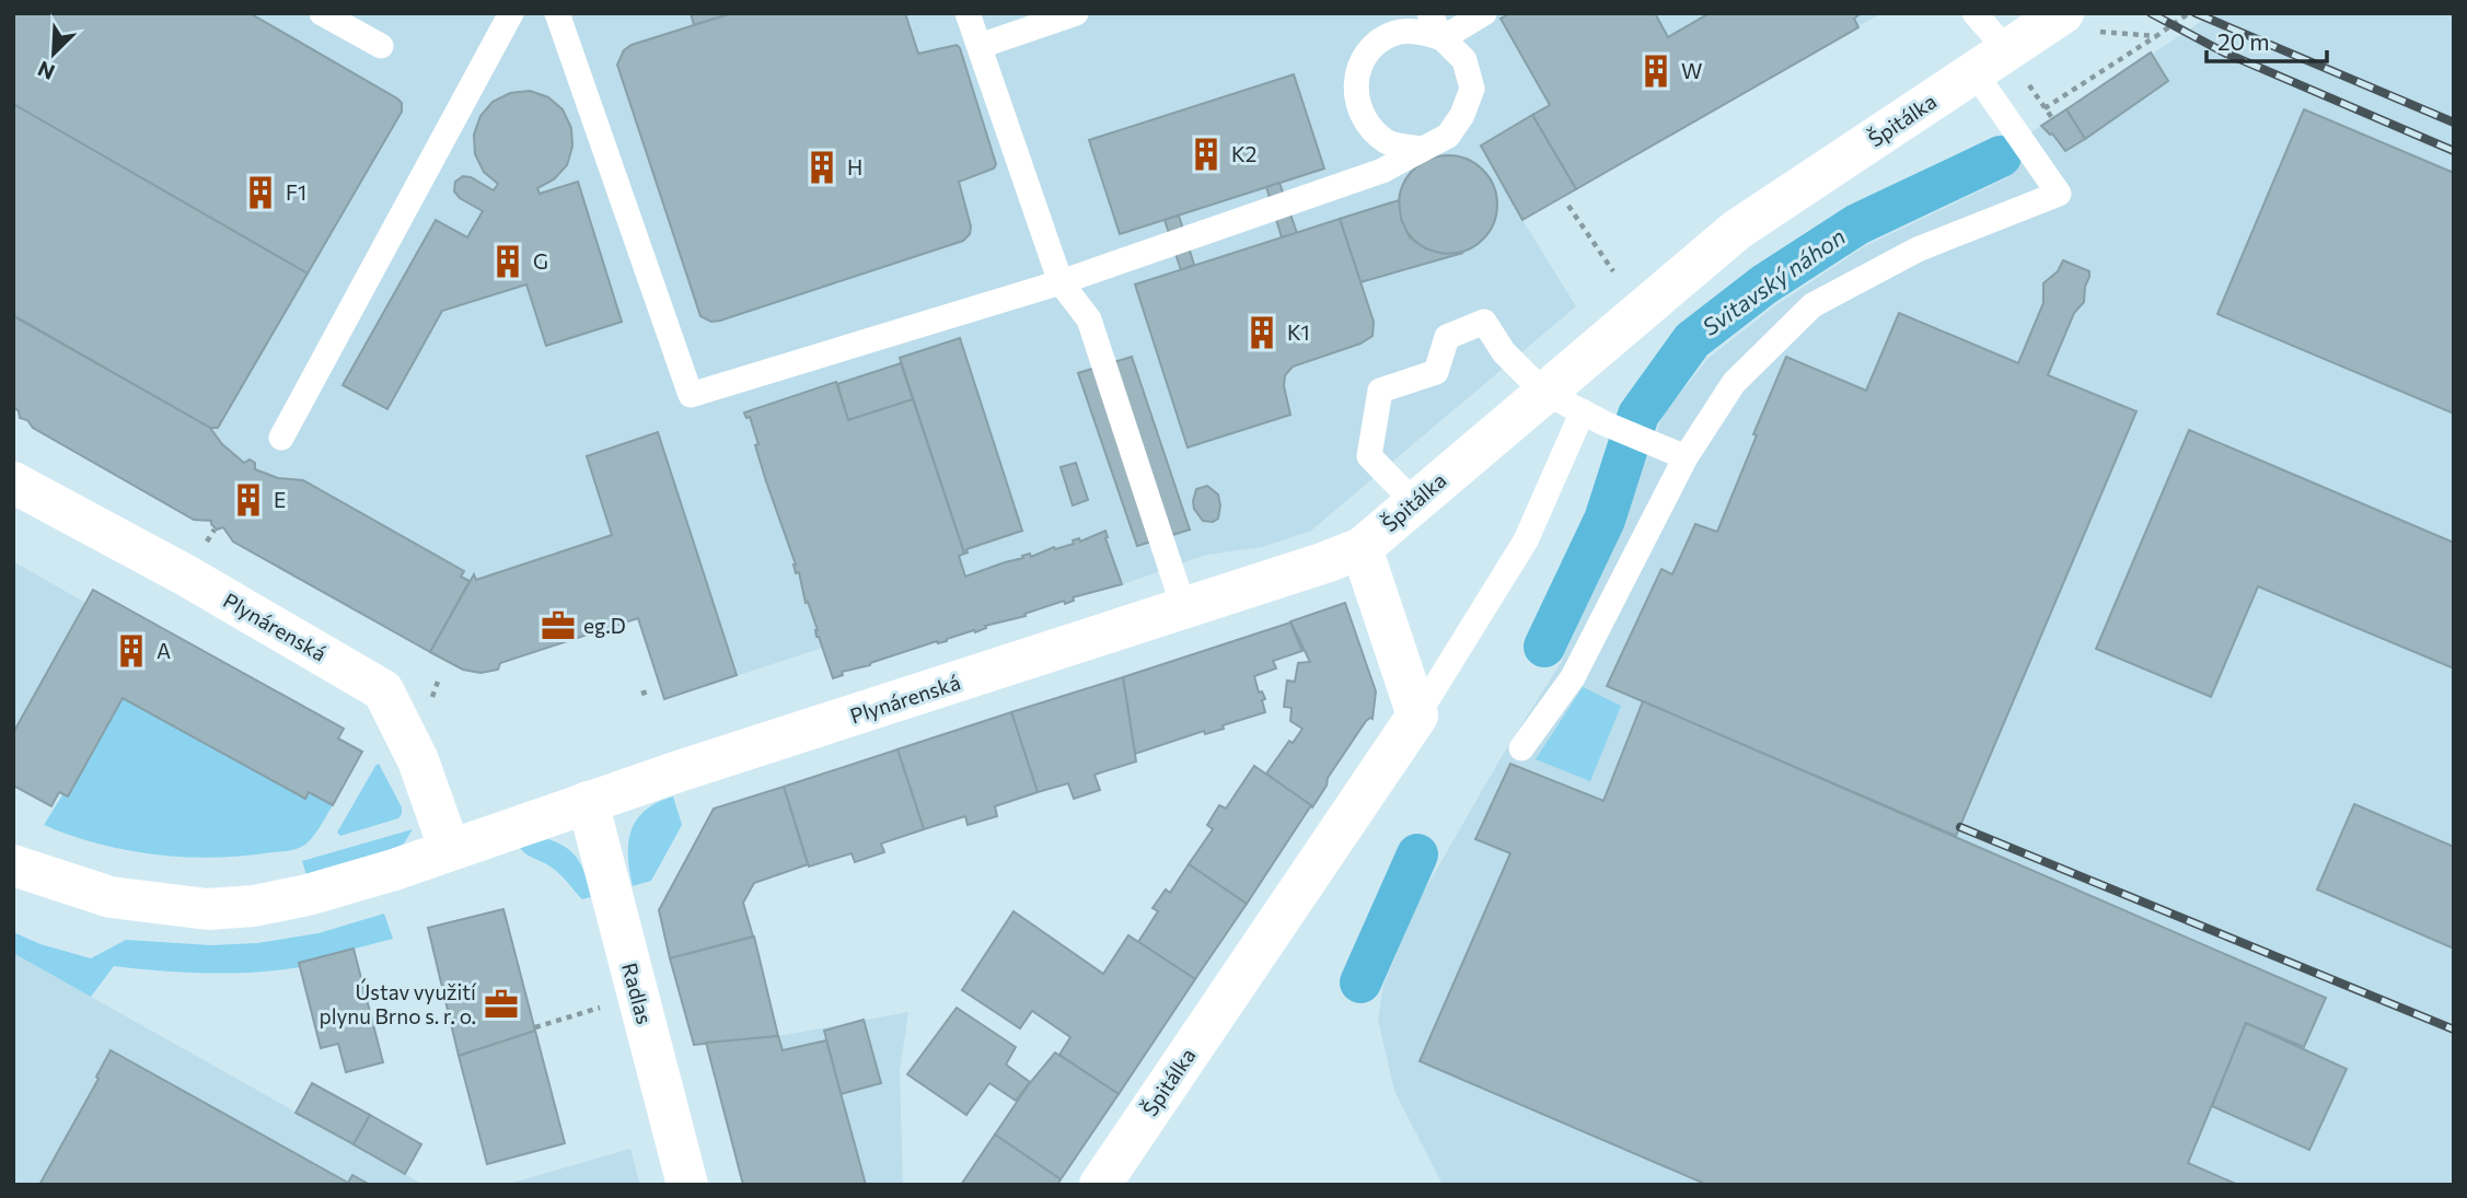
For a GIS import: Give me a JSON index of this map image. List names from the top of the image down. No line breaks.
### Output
{"streets":{"street":["Špitálka","Plynárenská","Radlas"]},"crossings":[["Špitálka","Plynárenská"],["Plynárenská","Radlas"]],"water":["Svitavský náhon"],"places":{"building":["W","K2","H","F1","G","K1","E","A"],"office":["eg.D","Ústav využití plynu Brno s. r. o."]},"scale_bar":"20 m","north":"bottom left"}
